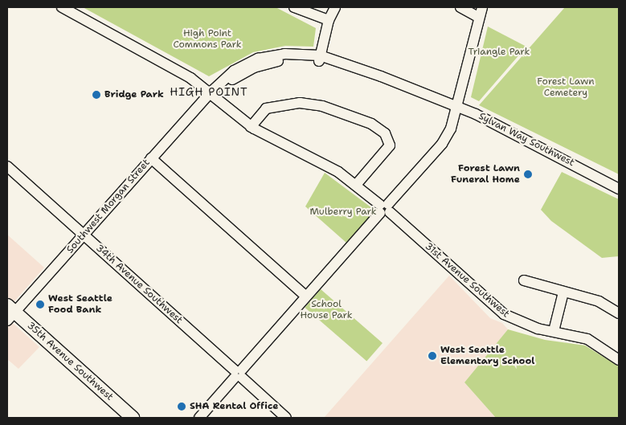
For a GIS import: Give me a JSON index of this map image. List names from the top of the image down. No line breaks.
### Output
{"streets":{"main road":["35th Avenue Southwest"],"street":["Sylvan Way Southwest","Southwest Morgan Street","31st Avenue Southwest","34th Avenue Southwest"]},"crossings":[["Sylvan Way Southwest","Southwest Morgan Street"],["Sylvan Way Southwest","31st Avenue Southwest"],["Southwest Morgan Street","31st Avenue Southwest"],["Southwest Morgan Street","34th Avenue Southwest"],["Southwest Morgan Street","35th Avenue Southwest"]],"districts":["HIGH POINT"],"parks":["High Point Commons Park","Triangle Park","Forest Lawn Cemetery","Mulberry Park","School House Park"],"places":["Bridge Park","Forest Lawn Funeral Home","West Seattle Food Bank","West Seattle Elementary School","SHA Rental Office"]}
